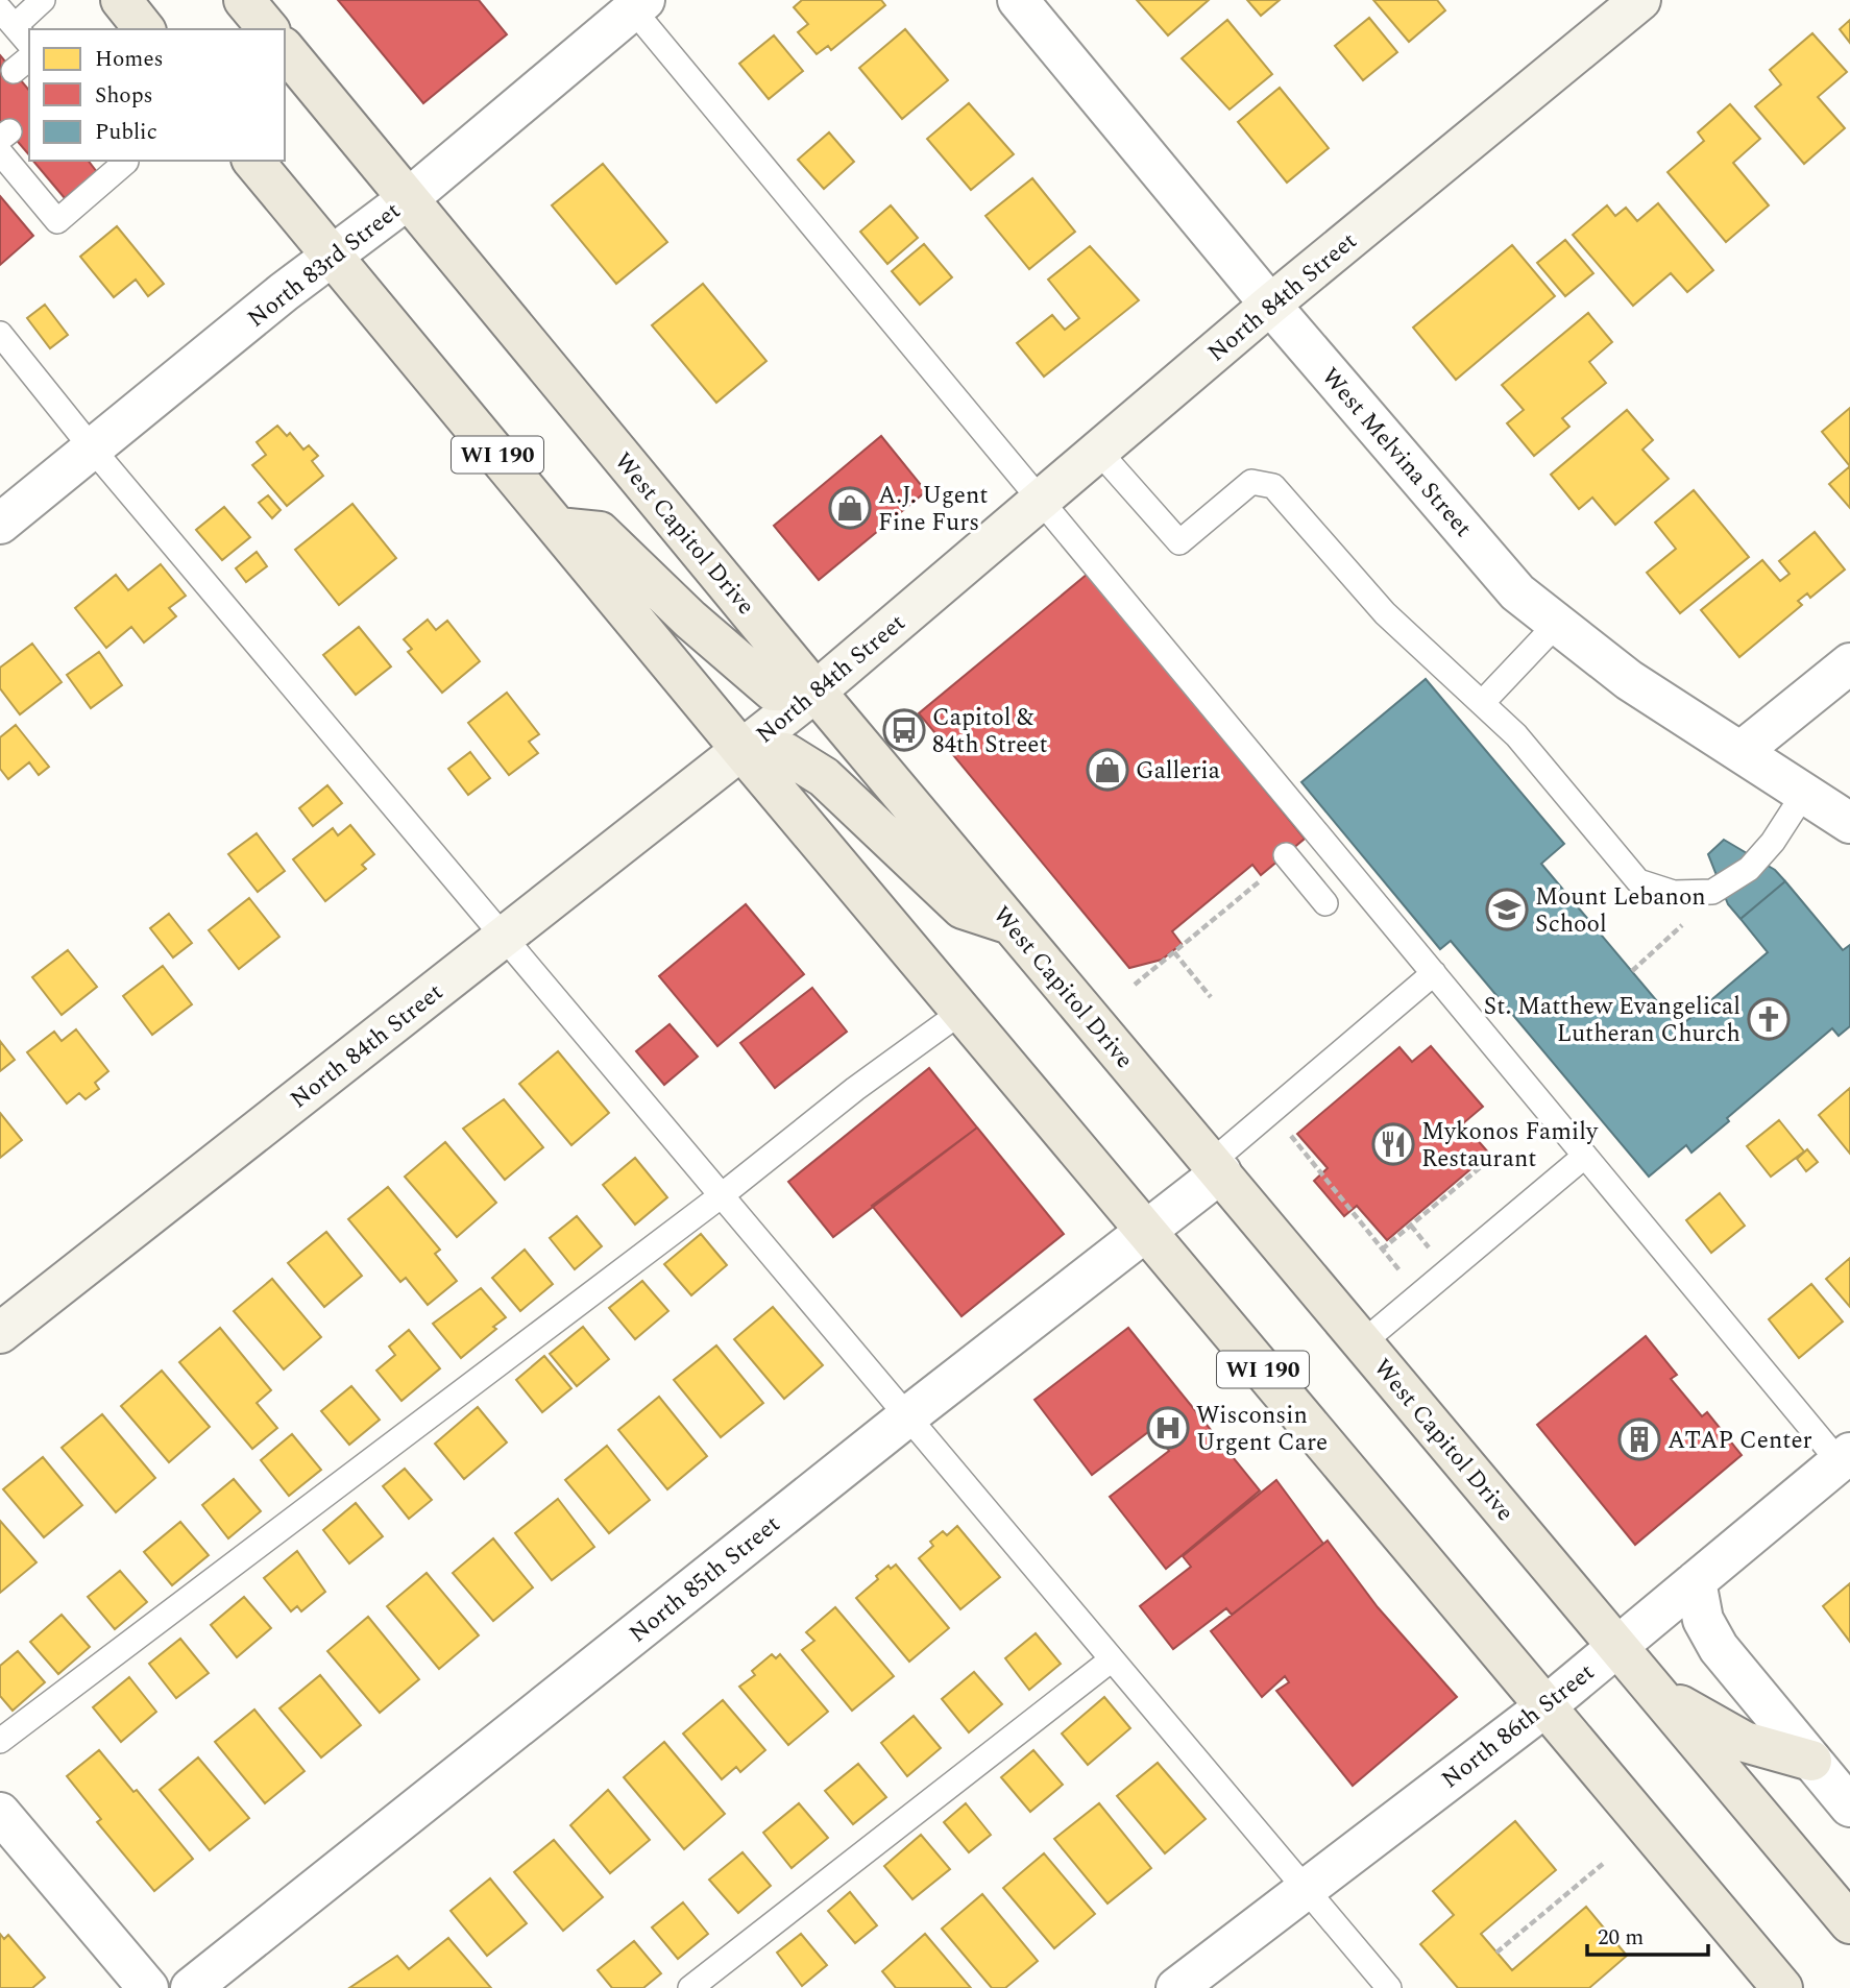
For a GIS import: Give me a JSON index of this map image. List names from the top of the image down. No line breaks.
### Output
{"streets":{"main road":["WI 190","West Capitol Drive"],"street":["North 83rd Street","North 84th Street","West Melvina Street","North 85th Street","North 86th Street"]},"crossings":[["North 83rd Street","WI 190"],["North 83rd Street","West Capitol Drive"],["North 84th Street","West Melvina Street"],["North 84th Street","WI 190"],["North 84th Street","West Capitol Drive"],["WI 190","North 85th Street"],["WI 190","North 86th Street"],["West Capitol Drive","North 85th Street"],["West Capitol Drive","North 86th Street"]],"places":{"shop":["A.J. Ugent Fine Furs","Galleria"],"bus stop":["Capitol & 84th Street"],"school or university":["Mount Lebanon School"],"church":["St. Matthew Evangelical Lutheran Church"],"restaurant":["Mykonos Family Restaurant"],"hospital":["Wisconsin Urgent Care"],"building":["ATAP Center"]},"legend":["Homes","Shops","Public"],"scale_bar":"20 m"}
